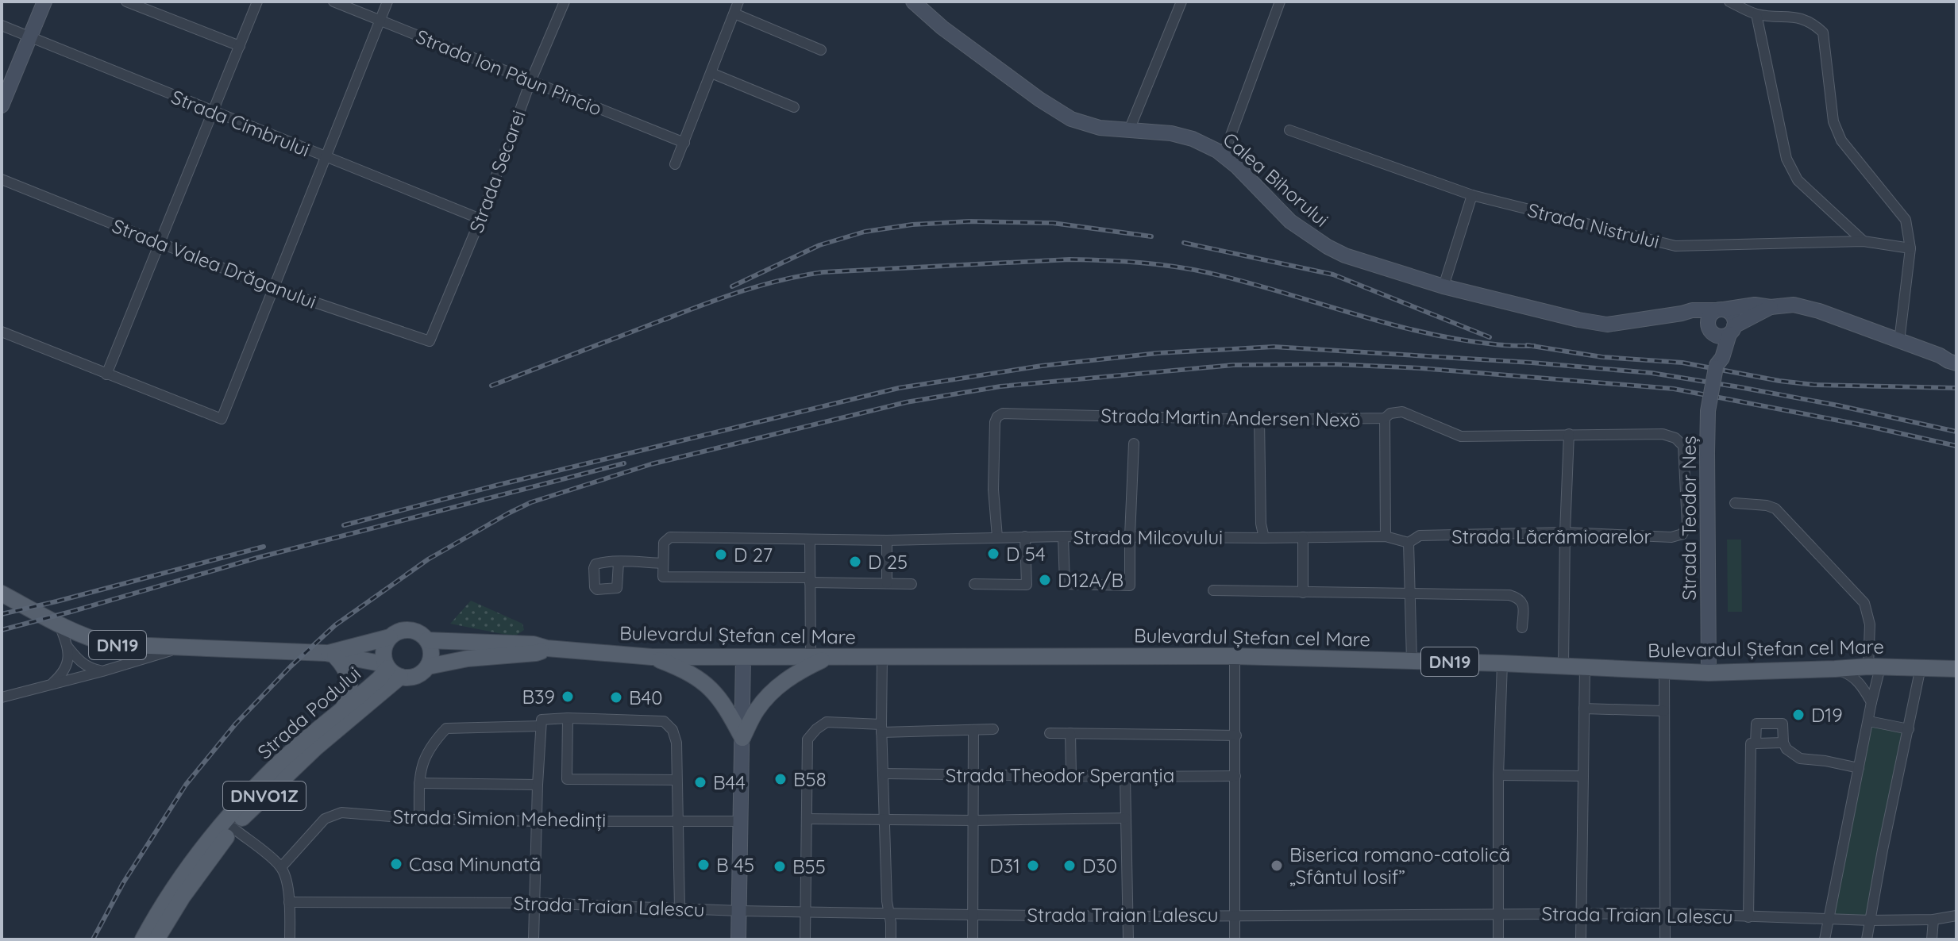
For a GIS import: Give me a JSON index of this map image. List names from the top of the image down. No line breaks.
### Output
{"streets":{"main road":["Calea Bihorului","Strada Teodor Neș","Bulevardul Ștefan cel Mare","DN19","Strada Podului","DNVO1Z"],"street":["Strada Ion Păun Pincio","Strada Cimbrului","Strada Secarei","Strada Nistrului","Strada Valea Drăganului","Strada Martin Andersen Nexö","Strada Lăcrămioarelor","Strada Milcovului","Strada Theodor Speranția","Strada Simion Mehedinți","Strada Traian Lalescu"]},"crossings":[["Strada Ion Păun Pincio","Strada Secarei"],["Strada Cimbrului","Strada Secarei"],["Strada Secarei","Strada Valea Drăganului"],["Calea Bihorului","Strada Teodor Neș"],["Strada Martin Andersen Nexö","Strada Lăcrămioarelor"],["Strada Martin Andersen Nexö","Strada Milcovului"],["Strada Teodor Neș","Bulevardul Ștefan cel Mare"],["Strada Lăcrămioarelor","Strada Milcovului"],["Bulevardul Ștefan cel Mare","DN19"],["Bulevardul Ștefan cel Mare","Strada Podului"],["DN19","Strada Podului"]],"places":["D 54","D 27","D 25","D12A/B","B39","B40","D19","B58","B44","Casa Minunată","B 45","D31","D30","Biserica romano-catolică „Sfântul Iosif”","B55"]}
